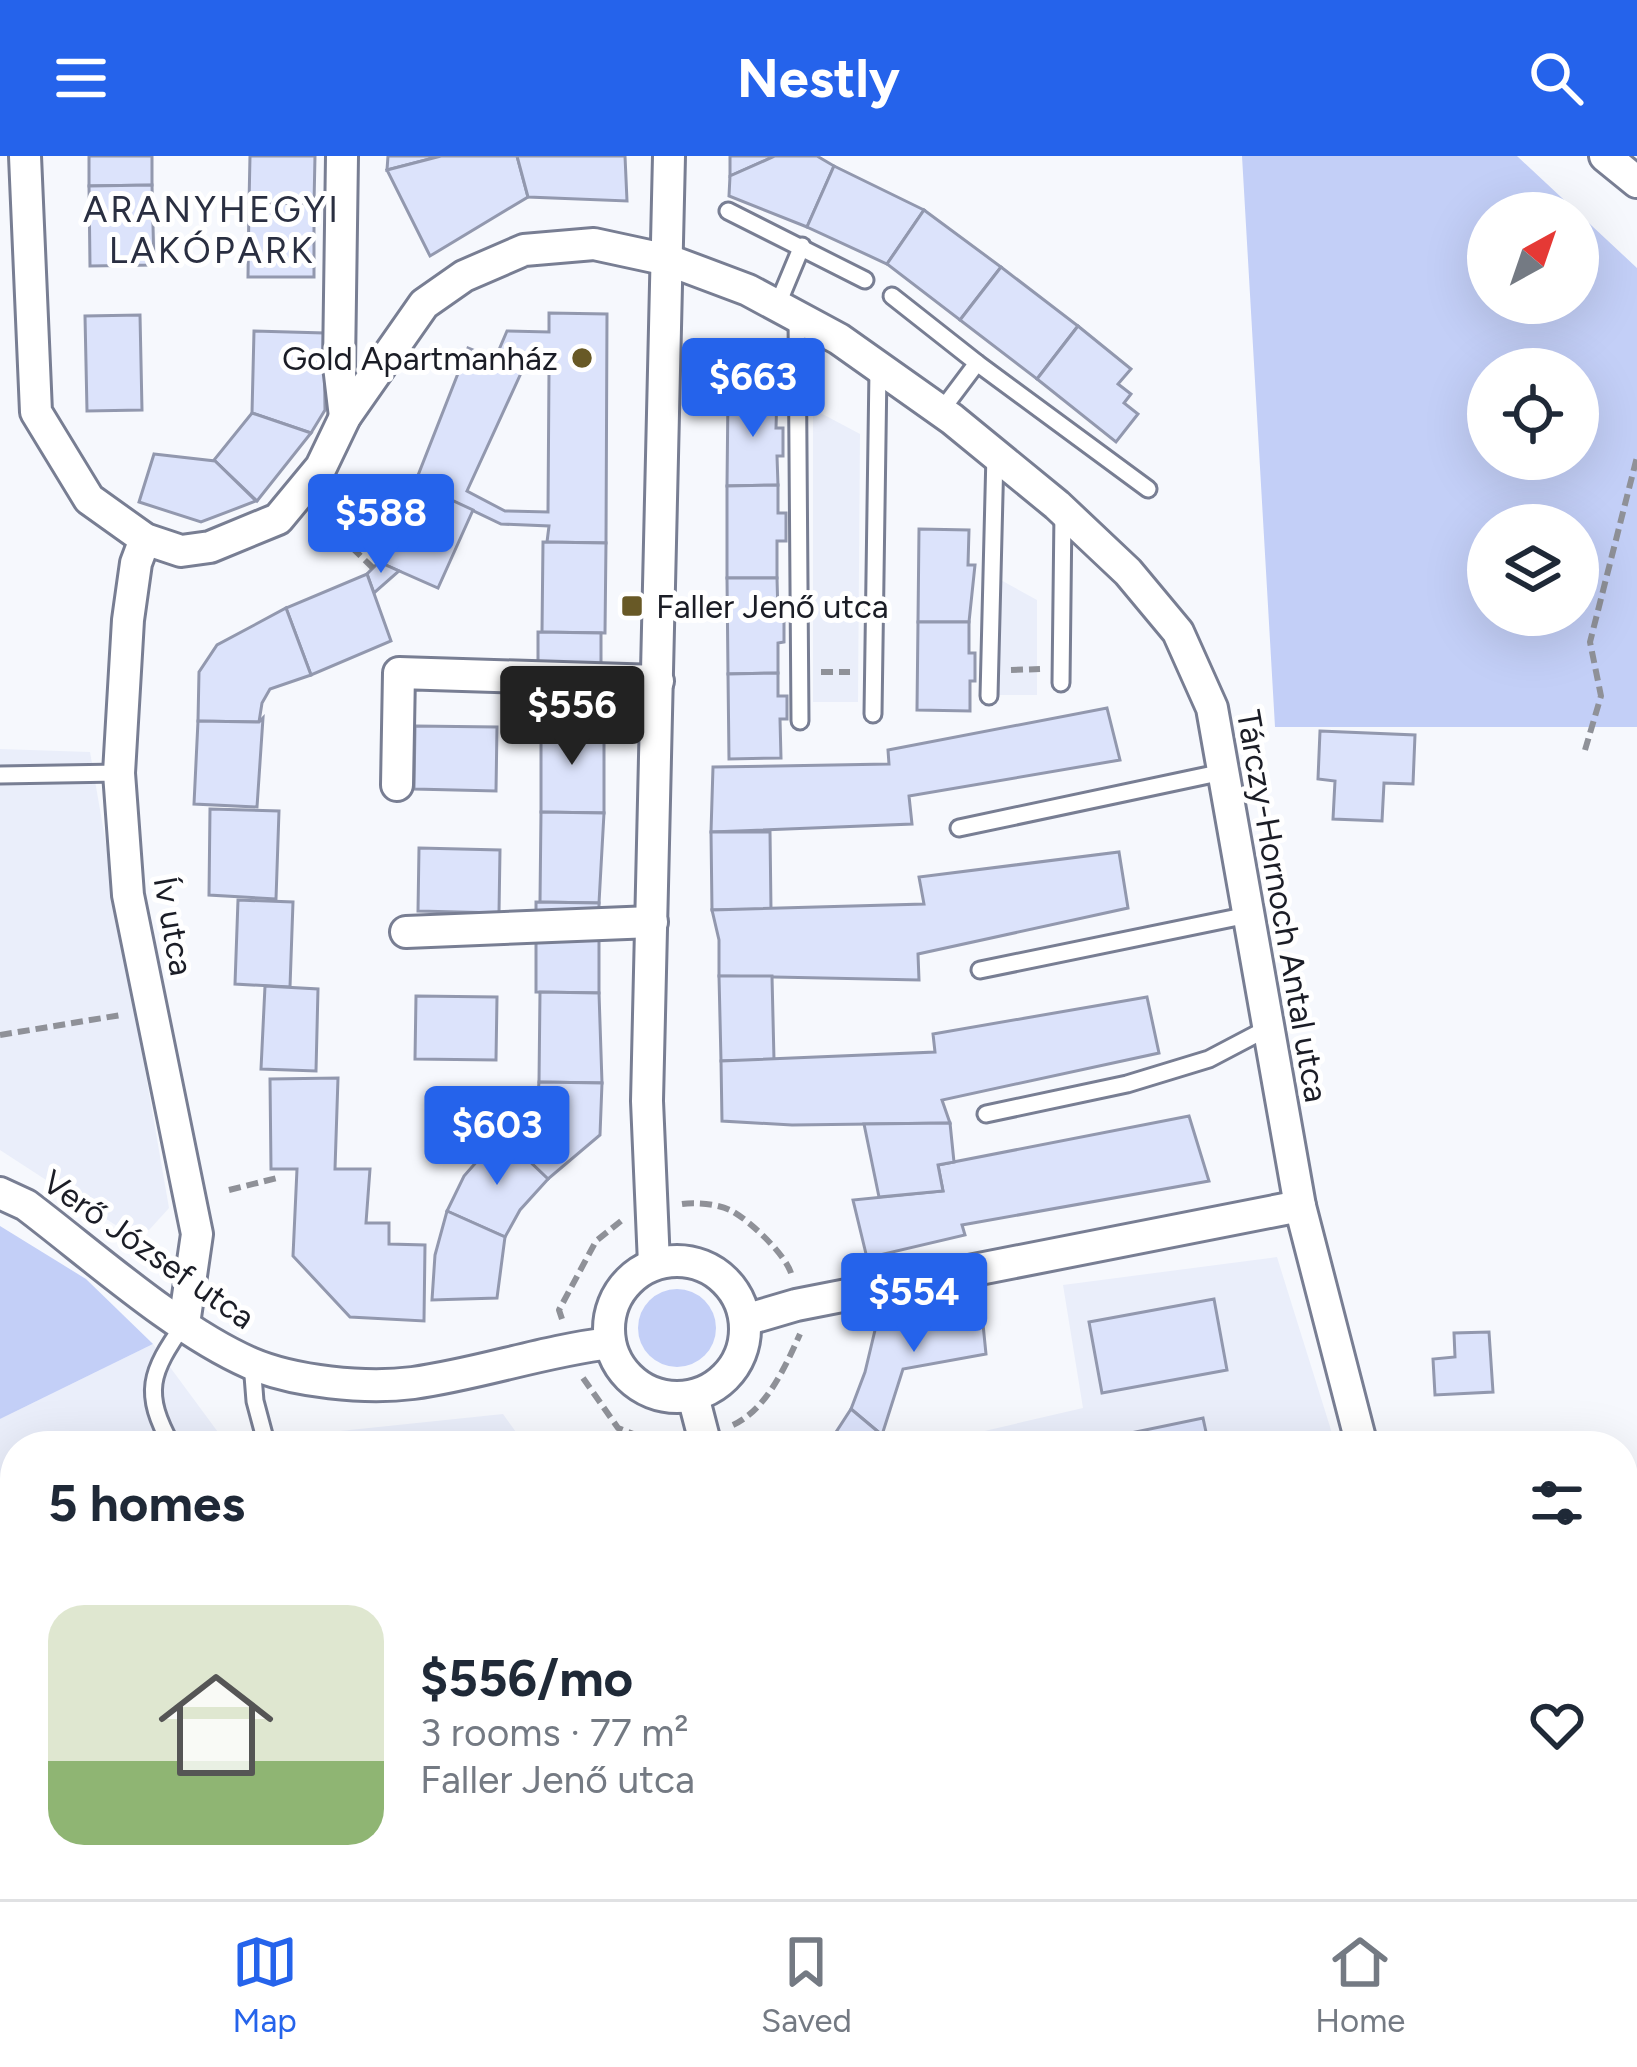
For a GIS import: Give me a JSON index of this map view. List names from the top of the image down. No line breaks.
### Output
{"streets":{"street":["Tárczy-Hornoch Antal utca","Ív utca","Verő József utca"]},"crossings":[["Tárczy-Hornoch Antal utca","Ív utca"],["Ív utca","Verő József utca"]],"districts":["ARANYHEGYI LAKÓPARK"],"places":{"other":["Gold Apartmanház"],"transit":["Faller Jenő utca"]},"north":"top right","page":{"header":"Nestly","price":["$663","$588","$556","$603","$554"],"heading":"5 homes","list":[{"name":"$556/mo","note":"3 rooms · 77 m² · Faller Jenő utca"}],"tabs":["Map","Saved","Home"]}}
